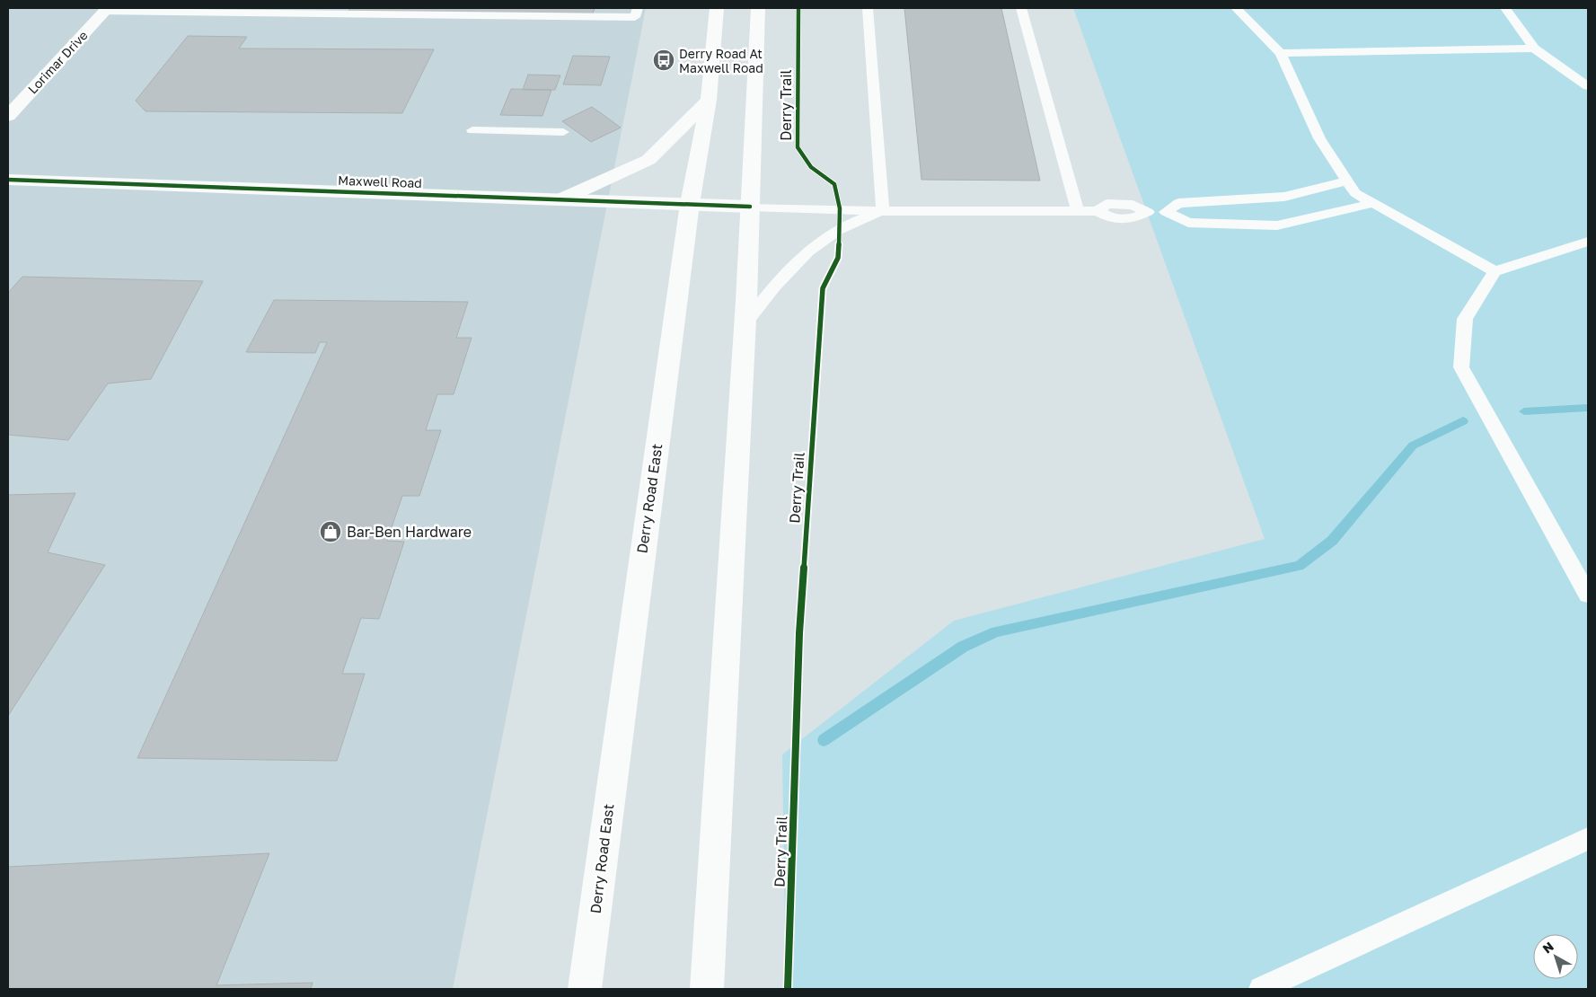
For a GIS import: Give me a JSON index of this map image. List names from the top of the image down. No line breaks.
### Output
{"streets":{"main road":["Lorimar Drive","Maxwell Road","Derry Road East"],"cycle path":["Derry Trail"]},"crossings":[["Maxwell Road","Derry Road East"]],"places":{"bus stop":["Derry Road At Maxwell Road"],"shop":["Bar-Ben Hardware"]},"north":"top left"}
